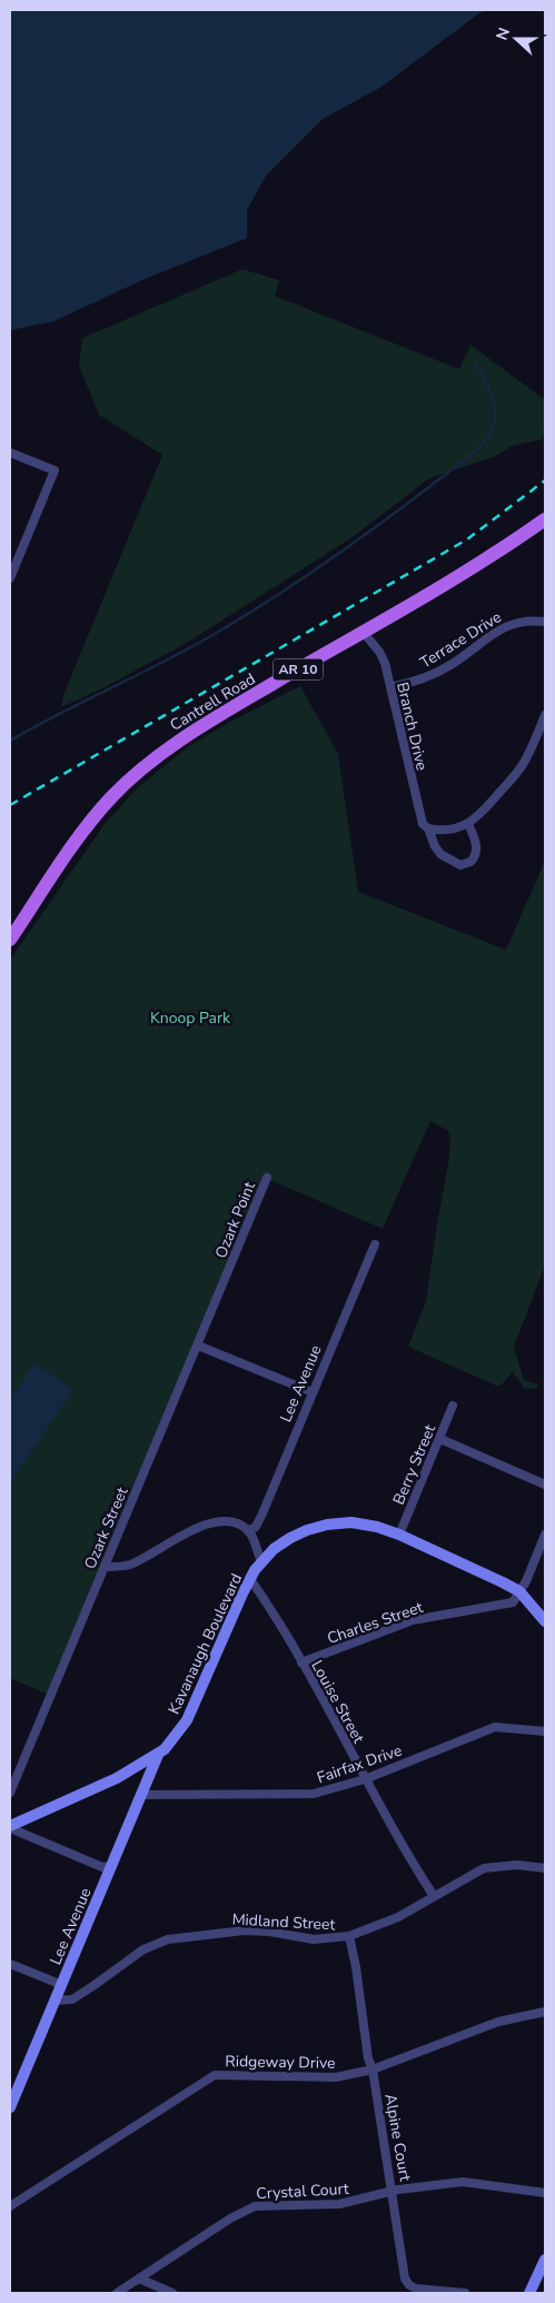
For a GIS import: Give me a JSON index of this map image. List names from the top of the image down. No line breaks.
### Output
{"streets":{"main road":["AR 10","Cantrell Road"],"street":["Terrace Drive","Branch Drive","Ozark Point","Lee Avenue","Berry Street","Ozark Street","Charles Street","Kavanaugh Boulevard","Louise Street","Fairfax Drive","Midland Street","Ridgeway Drive","Alpine Court","Crystal Court"]},"crossings":[["Terrace Drive","Branch Drive"],["Cantrell Road","Branch Drive"],["Ozark Point","Ozark Street"],["Lee Avenue","Kavanaugh Boulevard"],["Lee Avenue","Fairfax Drive"],["Lee Avenue","Midland Street"],["Berry Street","Kavanaugh Boulevard"],["Charles Street","Kavanaugh Boulevard"],["Charles Street","Louise Street"],["Kavanaugh Boulevard","Louise Street"],["Louise Street","Fairfax Drive"],["Louise Street","Midland Street"],["Midland Street","Alpine Court"],["Ridgeway Drive","Alpine Court"],["Alpine Court","Crystal Court"]],"parks":["Knoop Park"],"north":"left"}
